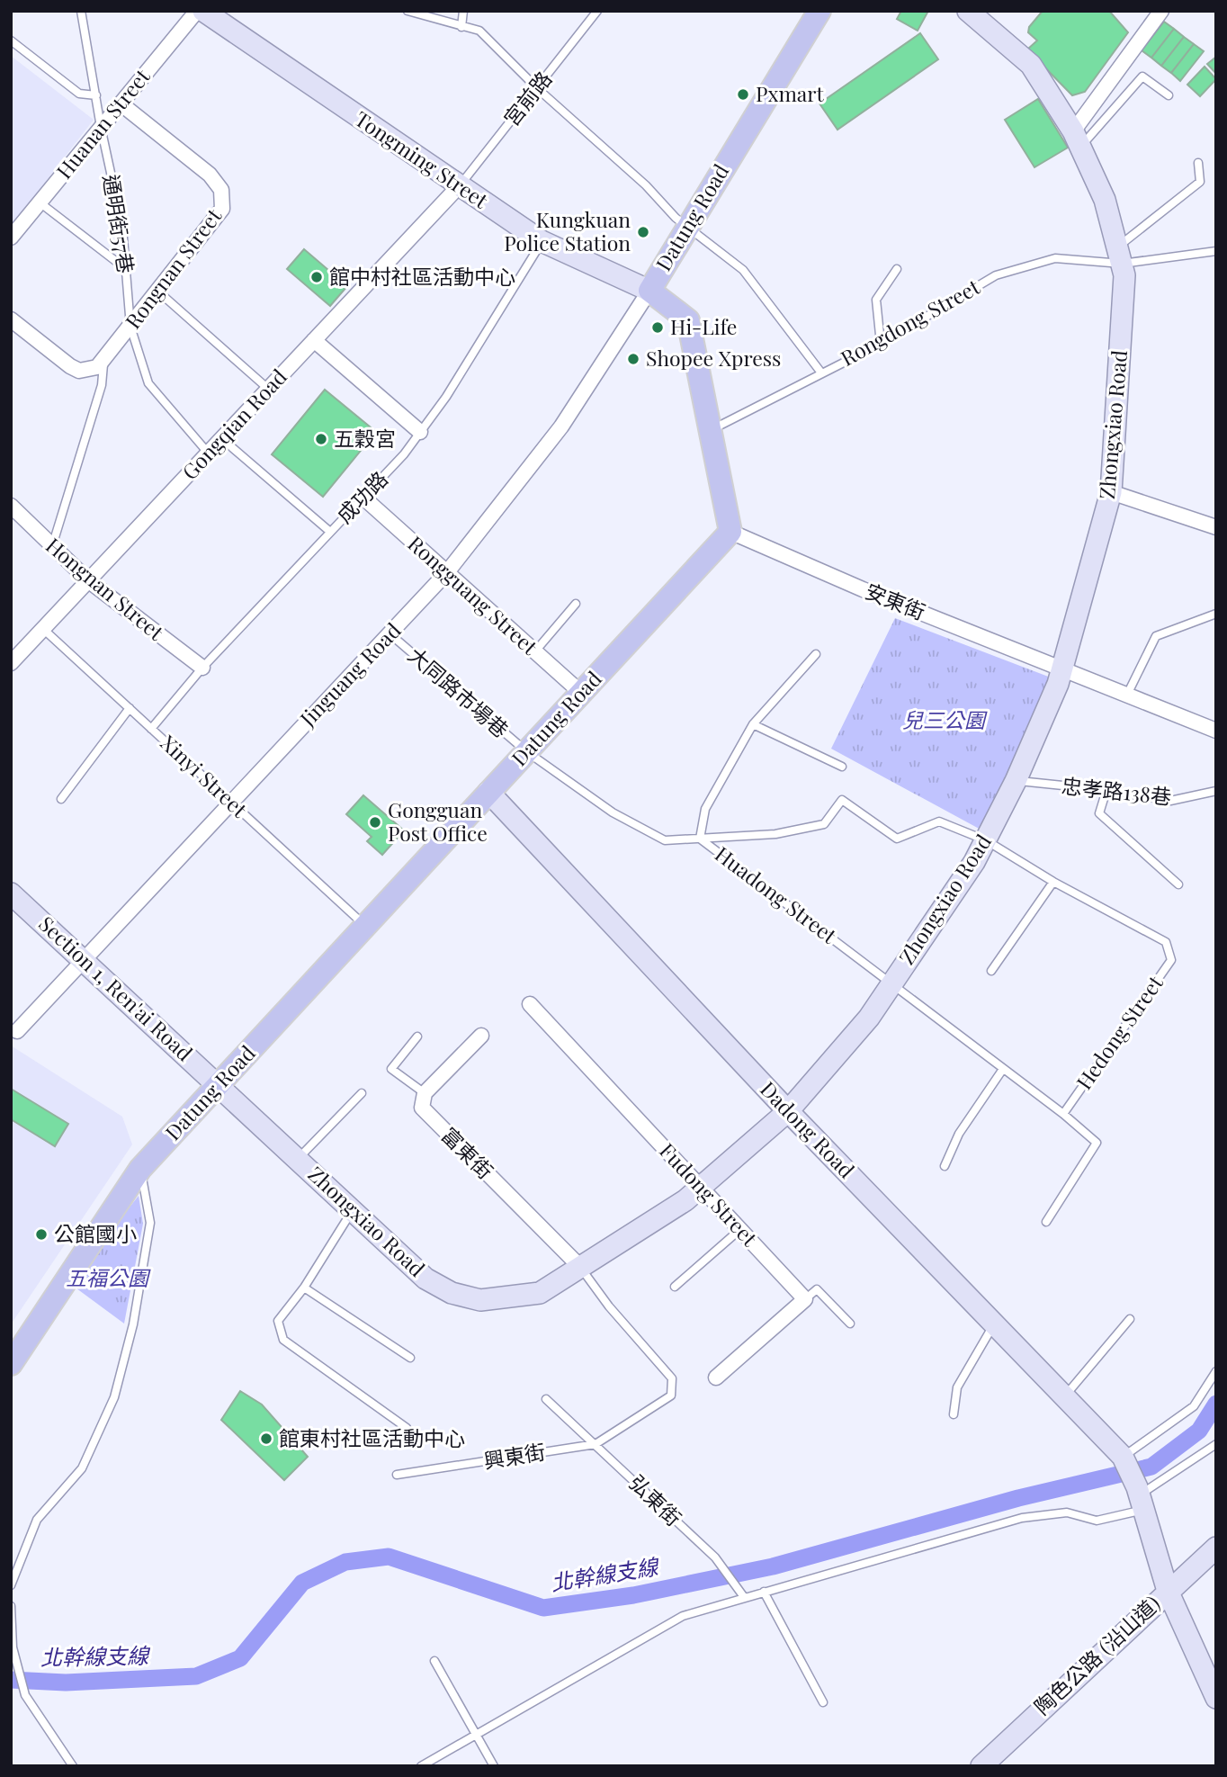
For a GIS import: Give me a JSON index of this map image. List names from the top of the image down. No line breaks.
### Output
{"streets":{"main road":["Datung Road"],"street":["Huanan Street","Tongming Street","Rongnan Street","Gongqian Road","Zhongxiao Road","Hongnan Street","Rongguang Street","安東街","Jinguang Road","Section 1, Ren'ai Road","Dadong Road","富東街","Fudong Street","陶色公路 (沿山道)"],"lane":["宮前路","通明街57巷","Rongdong Street","成功路","大同路市場巷","Xinyi Street","忠孝路138巷","Huadong Street","Hedong Street","興東街","弘東街"]},"crossings":[["宮前路","Tongming Street"],["宮前路","Gongqian Road"],["Huanan Street","通明街57巷"],["Huanan Street","Rongnan Street"],["Tongming Street","Datung Road"],["Tongming Street","Gongqian Road"],["Tongming Street","成功路"],["Tongming Street","Jinguang Road"],["Datung Road","Rongdong Street"],["Datung Road","Zhongxiao Road"],["Datung Road","Rongguang Street"],["Datung Road","安東街"],["Datung Road","Jinguang Road"],["Datung Road","大同路市場巷"],["Datung Road","Xinyi Street"],["Datung Road","Section 1, Ren'ai Road"],["Datung Road","Dadong Road"],["通明街57巷","Rongnan Street"],["通明街57巷","Gongqian Road"],["Rongdong Street","Zhongxiao Road"],["Gongqian Road","Hongnan Street"],["Gongqian Road","Xinyi Street"],["Zhongxiao Road","安東街"],["Zhongxiao Road","忠孝路138巷"],["Zhongxiao Road","Huadong Street"],["Zhongxiao Road","Section 1, Ren'ai Road"],["Zhongxiao Road","Hedong Street"],["Zhongxiao Road","Dadong Road"],["Zhongxiao Road","富東街"],["Zhongxiao Road","Fudong Street"],["成功路","Hongnan Street"],["成功路","Rongguang Street"],["成功路","Xinyi Street"],["Rongguang Street","Jinguang Road"],["Jinguang Road","大同路市場巷"],["Jinguang Road","Xinyi Street"],["Jinguang Road","Section 1, Ren'ai Road"],["大同路市場巷","Huadong Street"],["大同路市場巷","Hedong Street"],["Huadong Street","Hedong Street"],["興東街","弘東街"]],"water":["北幹線支線"],"parks":["兒三公園","五福公園"],"places":["Pxmart","Kungkuan Police Station","館中村社區活動中心","Hi-Life","Shopee Xpress","五穀宮","Gongguan Post Office","公館國小","館東村社區活動中心"]}
